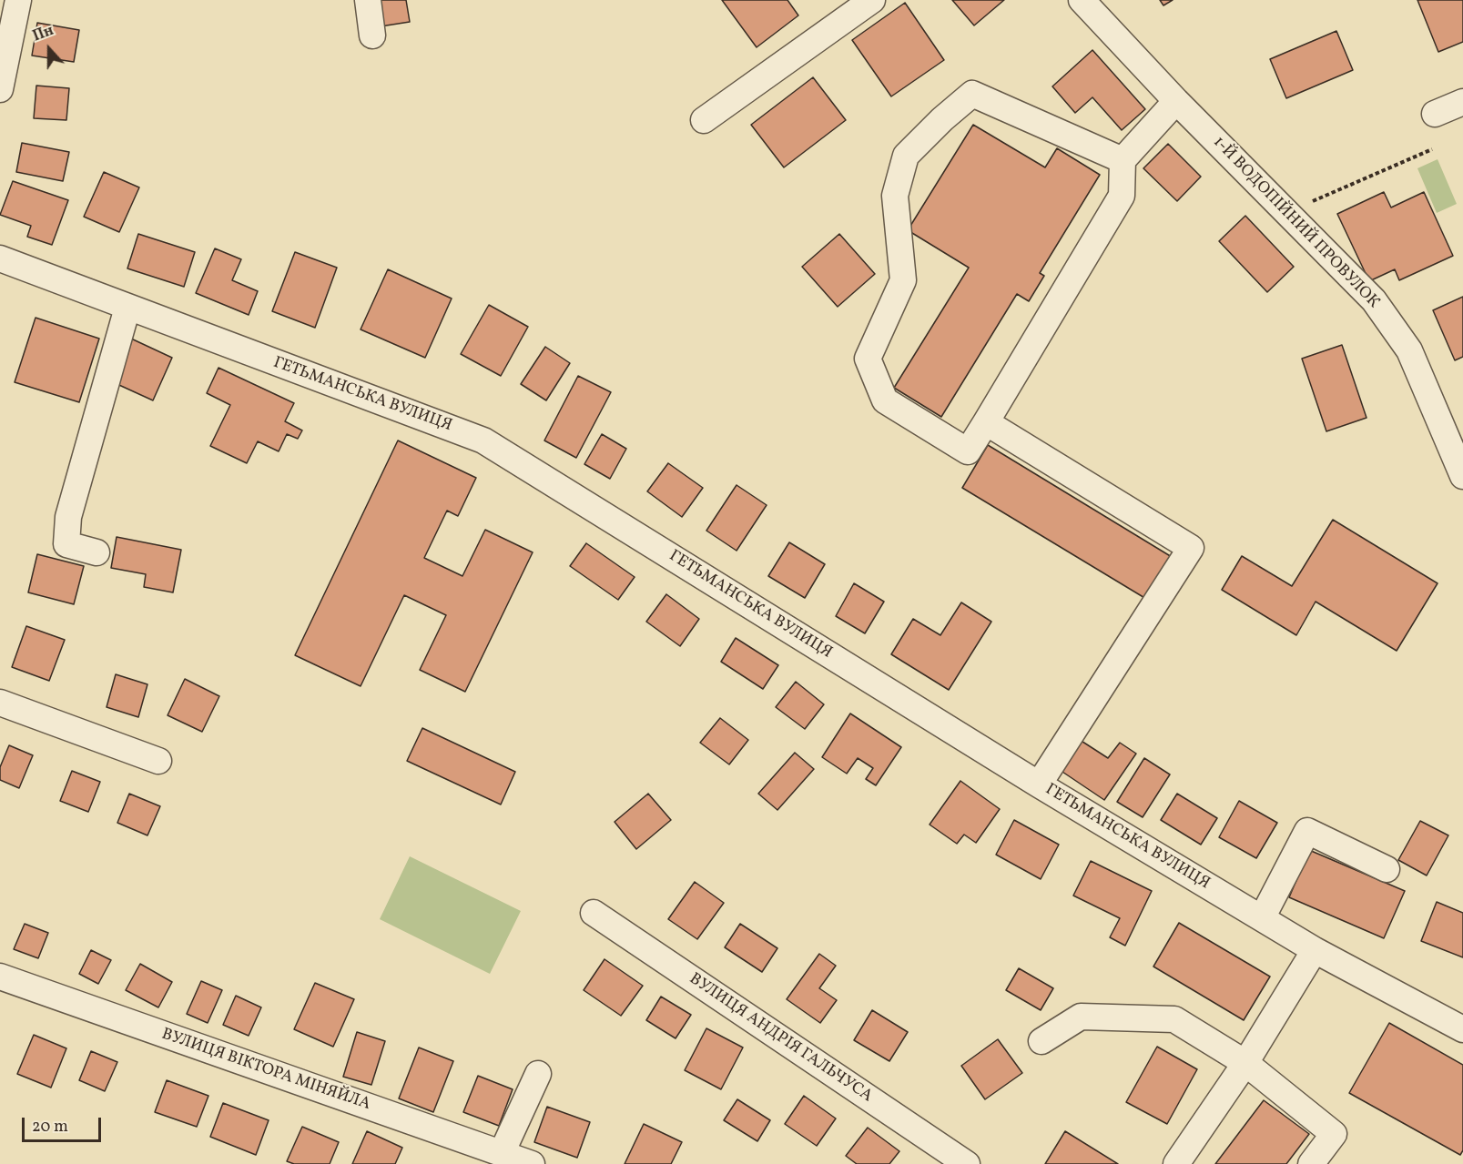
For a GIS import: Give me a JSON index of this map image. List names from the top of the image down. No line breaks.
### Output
{"streets":{"street":["1-Й ВОДОПІЙНИЙ ПРОВУЛОК","ГЕТЬМАНСЬКА ВУЛИЦЯ","ВУЛИЦЯ АНДРІЯ ГАЛЬЧУСА","ВУЛИЦЯ ВІКТОРА МІНЯЙЛА"]},"scale_bar":"20 m","north":"top"}
